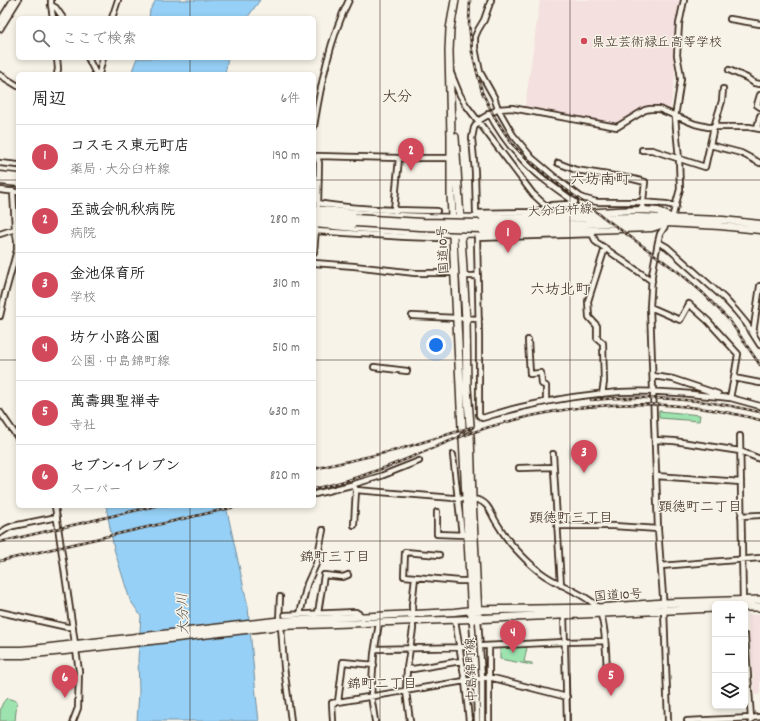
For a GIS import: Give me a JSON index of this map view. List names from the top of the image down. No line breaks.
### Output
{"streets":{"highway":["国道10号"],"main road":["大分臼杵線"],"street":["中島錦町線"]},"crossings":[["国道10号","中島錦町線"]],"districts":["大分","六坊南町","六坊北町","顕徳町二丁目","顕徳町三丁目","錦町三丁目","錦町二丁目"],"water":["大分川"],"places":["県立芸術緑丘高等学校"],"page":{"search":"ここで検索","heading":["周辺","6件"],"list":[{"mark":"1","name":"コスモス東元町店","note":"薬局 · 大分臼杵線","value":"190 m"},{"mark":"2","name":"至誠会帆秋病院","note":"病院","value":"280 m"},{"mark":"3","name":"金池保育所","note":"学校","value":"310 m"},{"mark":"4","name":"坊ケ小路公園","note":"公園 · 中島錦町線","value":"510 m"},{"mark":"5","name":"萬壽興聖禅寺","note":"寺社","value":"630 m"},{"mark":"6","name":"セブン-イレブン","note":"スーパー","value":"820 m"}],"pins":["2","1","3","4","5","6"],"map_buttons":["+","−"]}}
